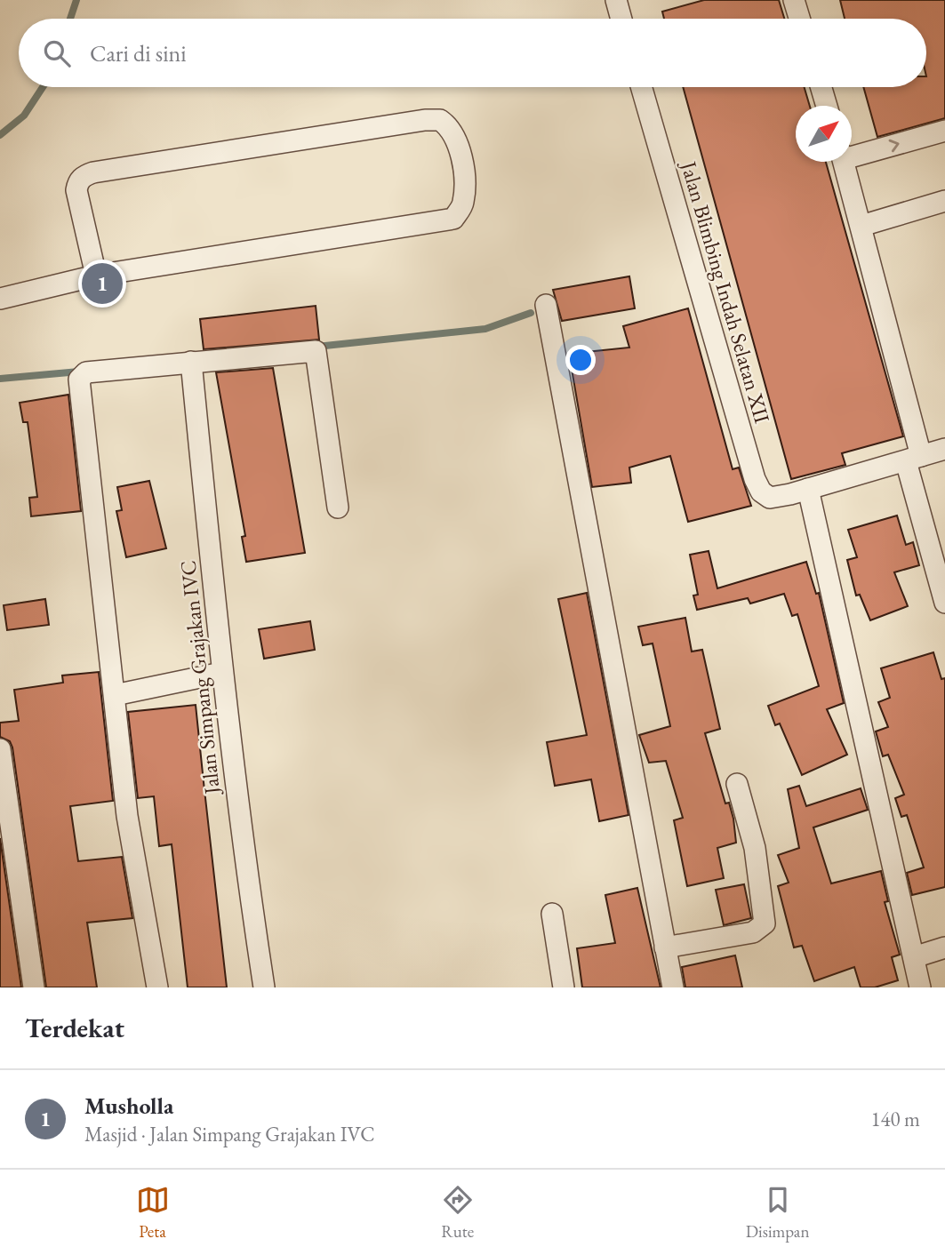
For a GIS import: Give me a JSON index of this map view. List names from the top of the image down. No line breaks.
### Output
{"streets":{"street":["Jalan Blimbing Indah Selatan XII","Jalan Simpang Grajakan IVC"]},"north":"top right","page":{"search":"Cari di sini","pins":"1","heading":"Terdekat","list":[{"mark":"1","name":"Musholla","note":"Masjid · Jalan Simpang Grajakan IVC","value":"140 m"}],"nav":["Peta","Rute","Disimpan"]}}
